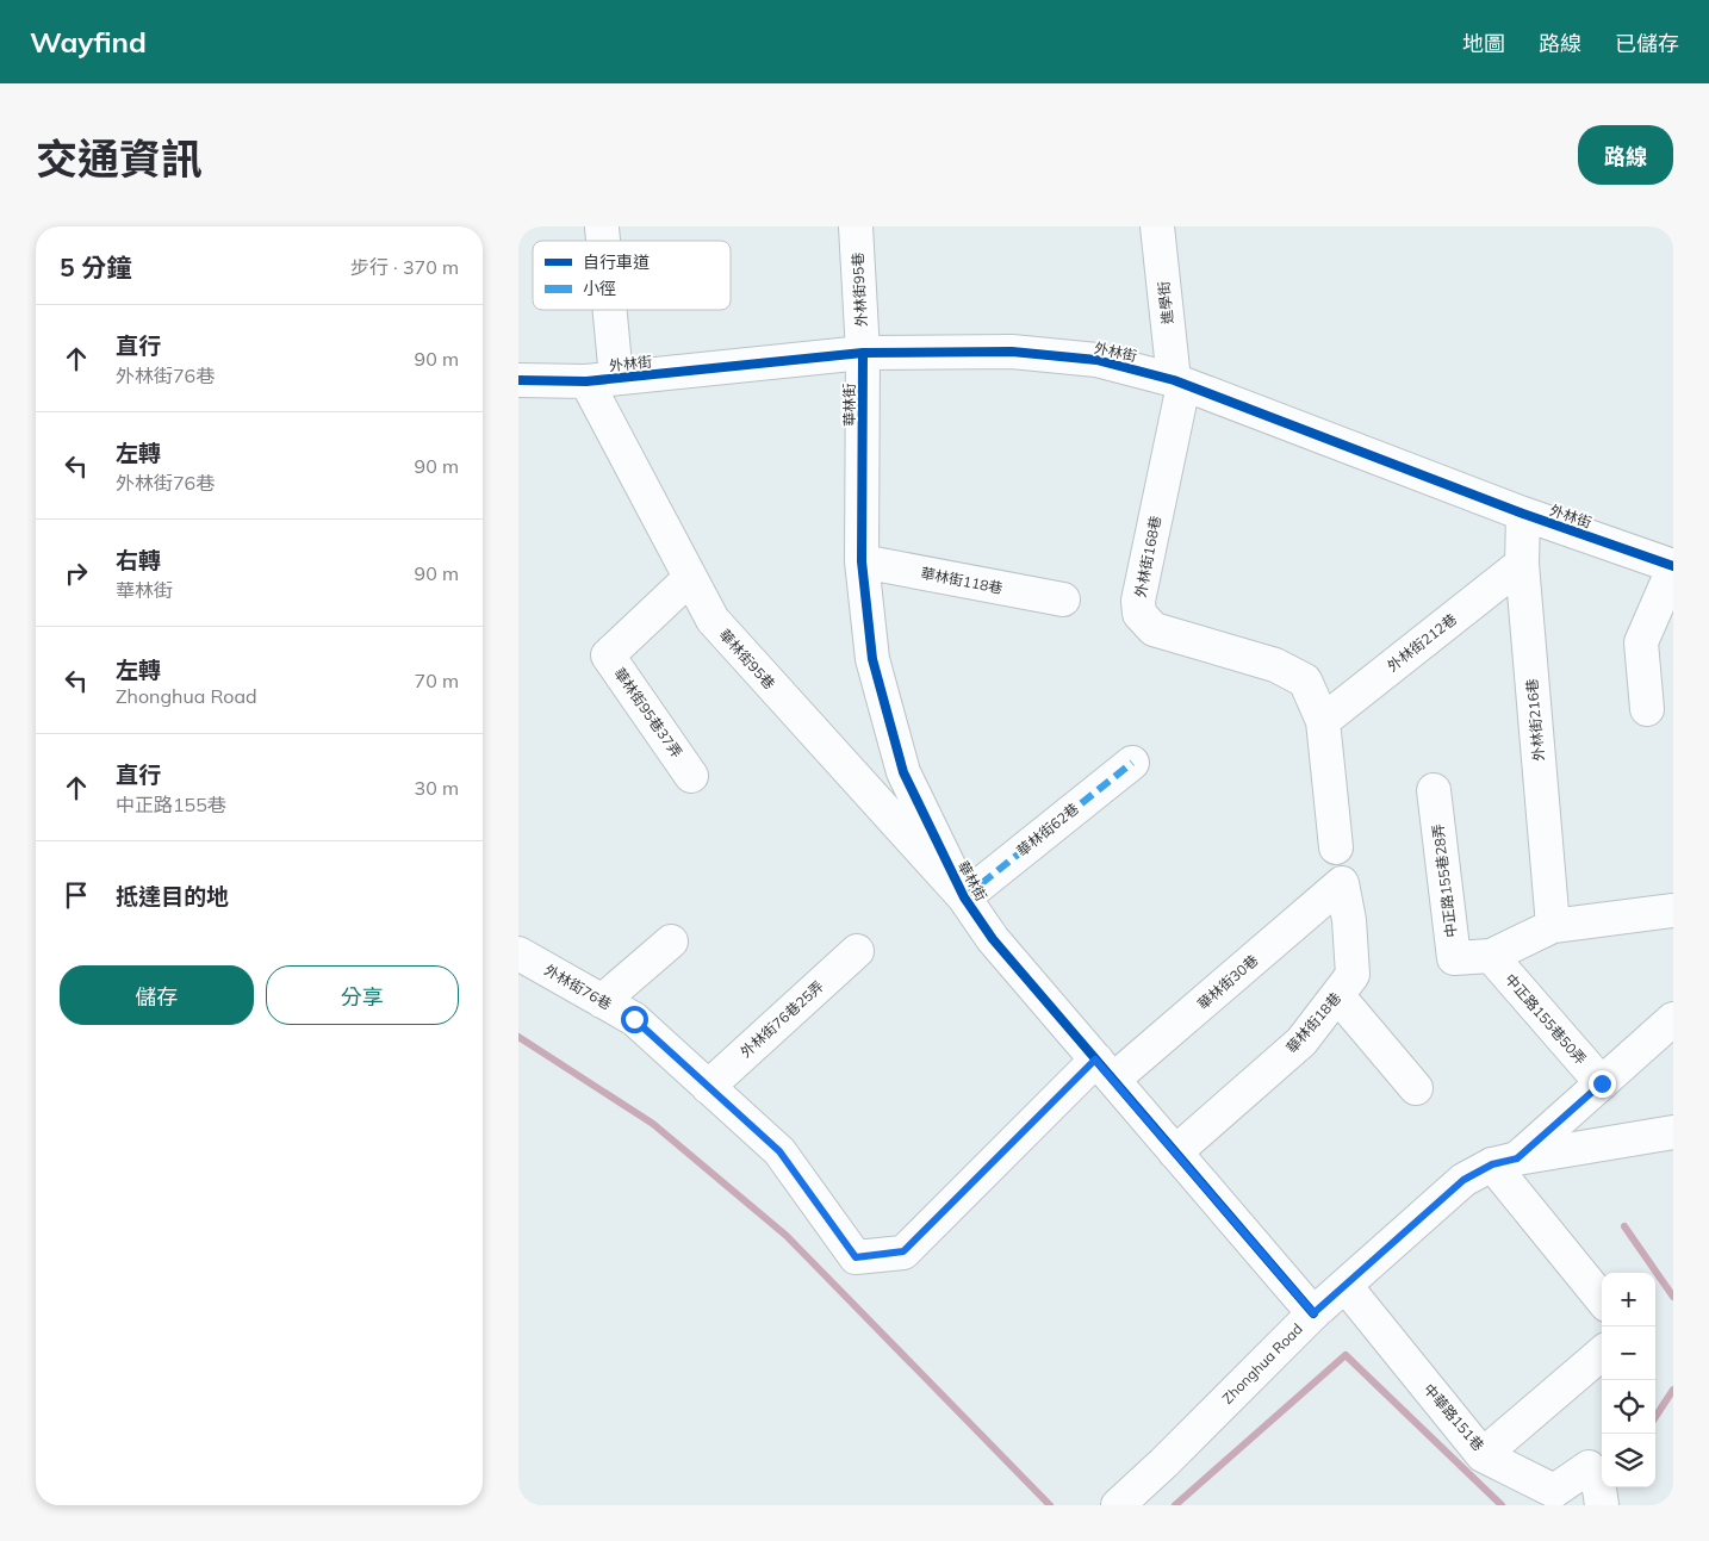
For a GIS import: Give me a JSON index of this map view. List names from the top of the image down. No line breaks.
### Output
{"streets":{"street":["外林街95巷","進學街","外林街","華林街","外林街168巷","華林街118巷","外林街212巷","華林街95巷","華林街95巷37弄","外林街216巷","華林街62巷","中正路155巷28弄","華林街30巷","外林街76巷","外林街76巷25弄","中正路155巷50弄","華林街18巷","Zhonghua Road","中華路151巷"]},"crossings":[["外林街95巷","外林街"],["外林街95巷","華林街"],["進學街","外林街"],["進學街","外林街168巷"],["外林街","華林街"],["外林街","外林街168巷"],["外林街","華林街95巷"],["外林街","外林街216巷"],["華林街","華林街118巷"],["華林街","華林街95巷"],["華林街","華林街62巷"],["華林街","華林街30巷"],["華林街","外林街76巷"],["華林街","華林街18巷"],["華林街","Zhonghua Road"],["外林街168巷","外林街212巷"],["外林街212巷","外林街216巷"],["華林街95巷","華林街95巷37弄"],["華林街95巷","華林街62巷"],["外林街216巷","中正路155巷28弄"],["中正路155巷28弄","中正路155巷50弄"],["華林街30巷","外林街76巷"],["華林街30巷","華林街18巷"],["外林街76巷","外林街76巷25弄"],["Zhonghua Road","中華路151巷"]],"legend":["自行車道","小徑"],"page":{"header":"Wayfind","nav":["地圖","路線","已儲存"],"title":"交通資訊","buttons":["路線",["儲存","分享"]],"heading":["5 分鐘","步行 · 370 m"],"list":[["直行","外林街76巷","90 m"],["左轉","外林街76巷","90 m"],["右轉","華林街","90 m"],["左轉","Zhonghua Road","70 m"],["直行","中正路155巷","30 m"],"抵達目的地"],"map_buttons":["+","−"]}}
